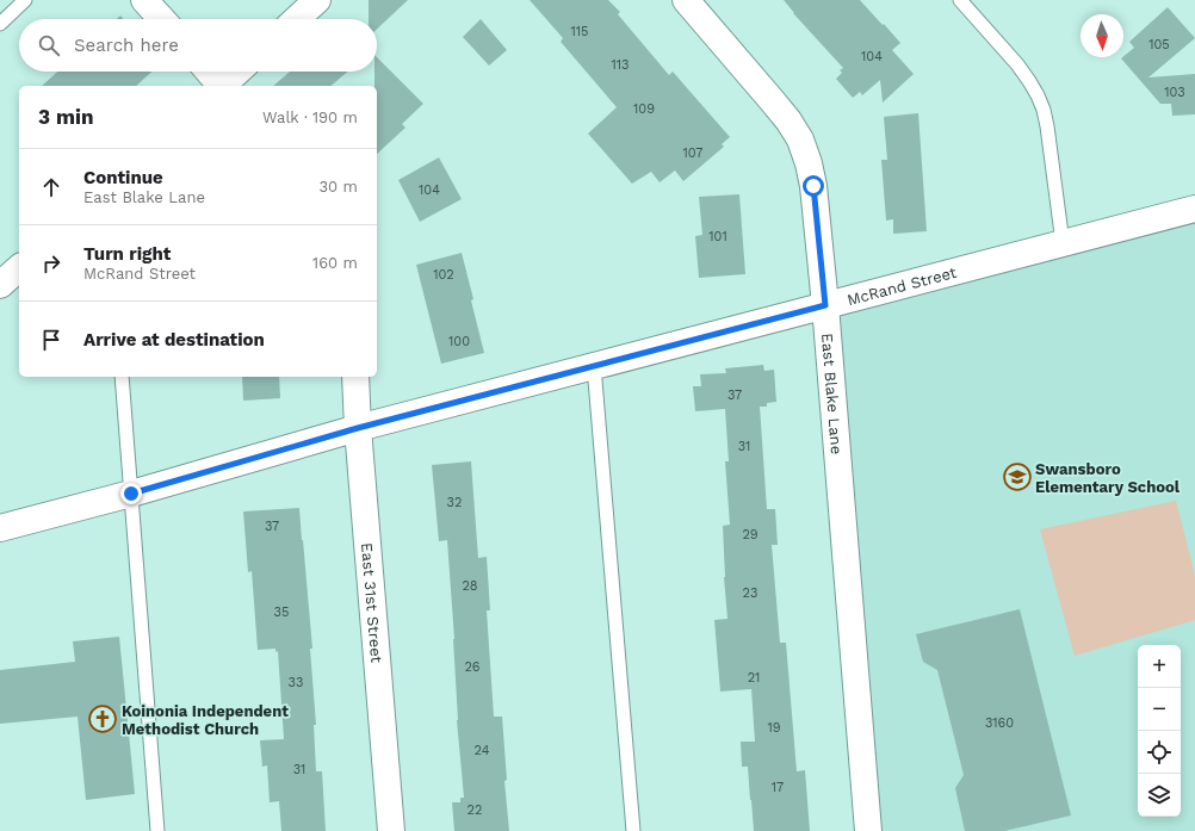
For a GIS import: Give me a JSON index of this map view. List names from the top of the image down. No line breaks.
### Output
{"streets":{"street":["McRand Street","East Blake Lane","East 31st Street"]},"crossings":[["McRand Street","East Blake Lane"],["McRand Street","East 31st Street"]],"places":{"school or university":["Swansboro Elementary School"],"church":["Koinonia Independent Methodist Church"]},"house_numbers":["115","105","104","113","103","109","107","104","101","102","100","37","31","32","37","29","28","23","35","26","21","33","3160","19","24","31","17","22"],"north":"bottom","page":{"search":"Search here","heading":["3 min","Walk · 190 m"],"list":[["Continue","East Blake Lane","30 m"],["Turn right","McRand Street","160 m"],"Arrive at destination"],"map_buttons":["+","−"]}}
